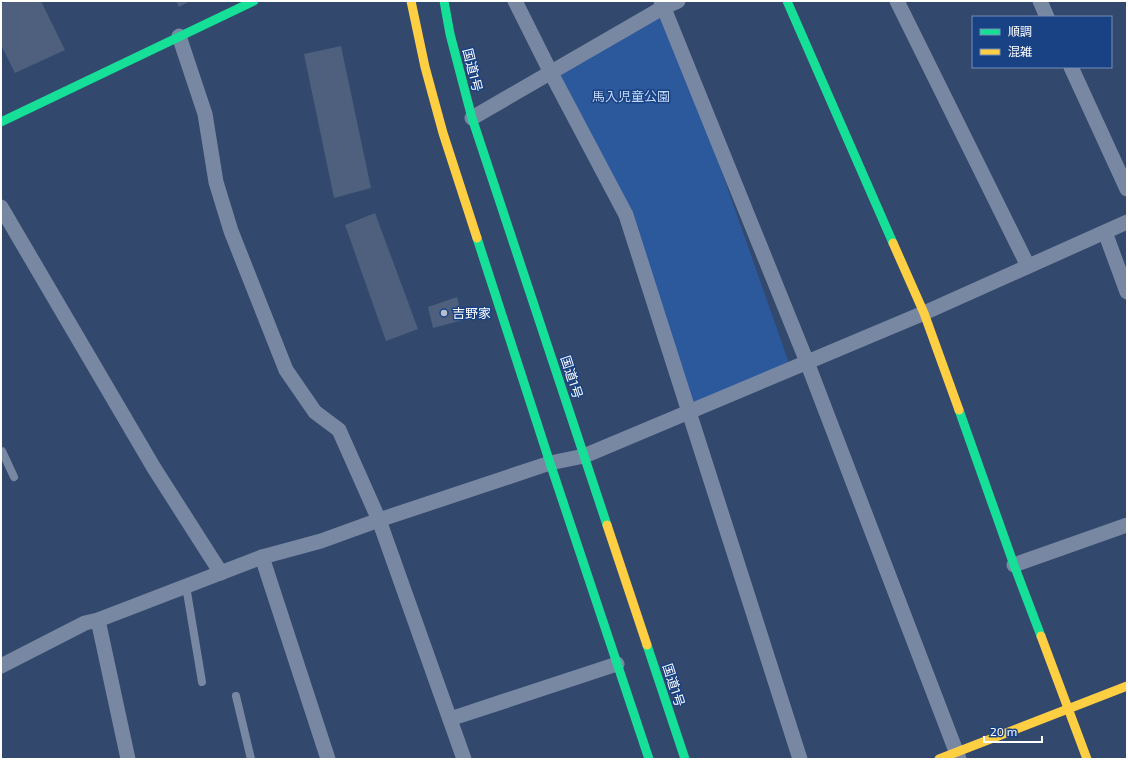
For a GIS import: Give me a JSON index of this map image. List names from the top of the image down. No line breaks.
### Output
{"streets":{"main road":["国道1号"]},"parks":["馬入児童公園"],"places":["吉野家"],"legend":["順調","混雑"],"scale_bar":"20 m"}
